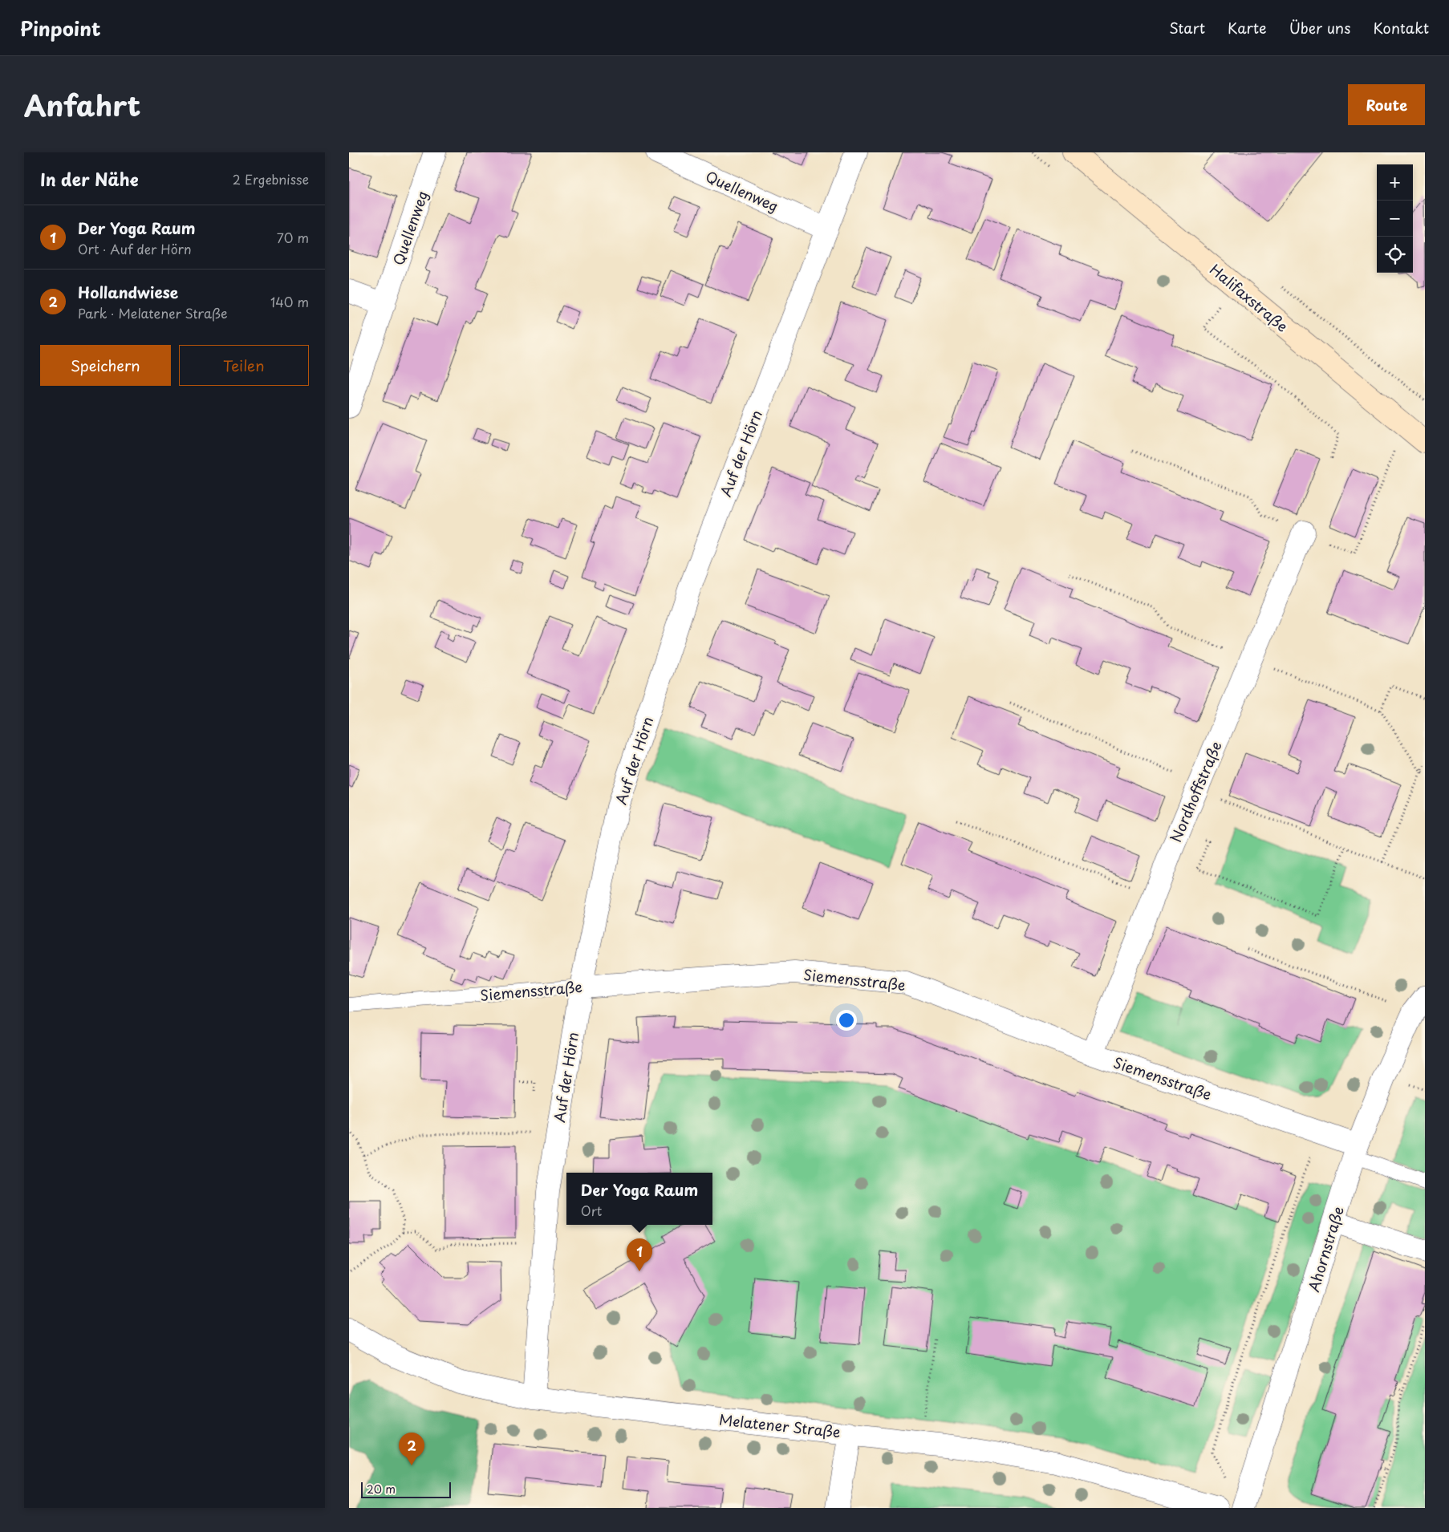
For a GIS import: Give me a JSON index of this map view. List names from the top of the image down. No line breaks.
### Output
{"streets":{"main road":["Halifaxstraße"],"street":["Quellenweg","Auf der Hörn","Nordhoffstraße","Siemensstraße","Ahornstraße","Melatener Straße"]},"crossings":[["Quellenweg","Auf der Hörn"],["Auf der Hörn","Siemensstraße"],["Auf der Hörn","Melatener Straße"],["Nordhoffstraße","Siemensstraße"],["Siemensstraße","Ahornstraße"]],"scale_bar":"20 m","page":{"header":"Pinpoint","nav":["Start","Karte","Über uns","Kontakt"],"title":"Anfahrt","buttons":["Route",["Speichern","Teilen"]],"heading":["In der Nähe","2 Ergebnisse"],"map_buttons":["+","−"],"list":[{"mark":"1","name":"Der Yoga Raum","note":"Ort · Auf der Hörn","value":"70 m"},{"mark":"2","name":"Hollandwiese","note":"Park · Melatener Straße","value":"140 m"}],"popup":["Der Yoga Raum","Ort"],"pins":["1","2"],"scale":"20 m"}}
